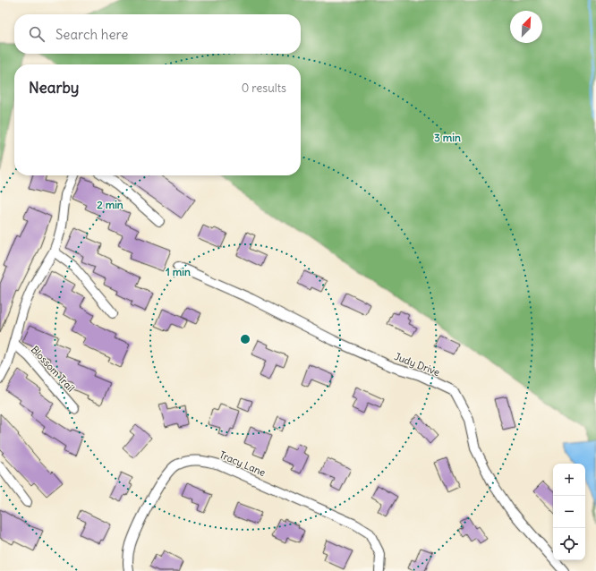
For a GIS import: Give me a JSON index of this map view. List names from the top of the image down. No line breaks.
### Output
{"streets":{"street":["Judy Drive","Blossom Trail","Tracy Lane"]},"north":"top right","page":{"search":"Search here","heading":["Nearby","0 results"],"map_buttons":["+","−"]},"rings":["3 min","2 min","1 min"]}
